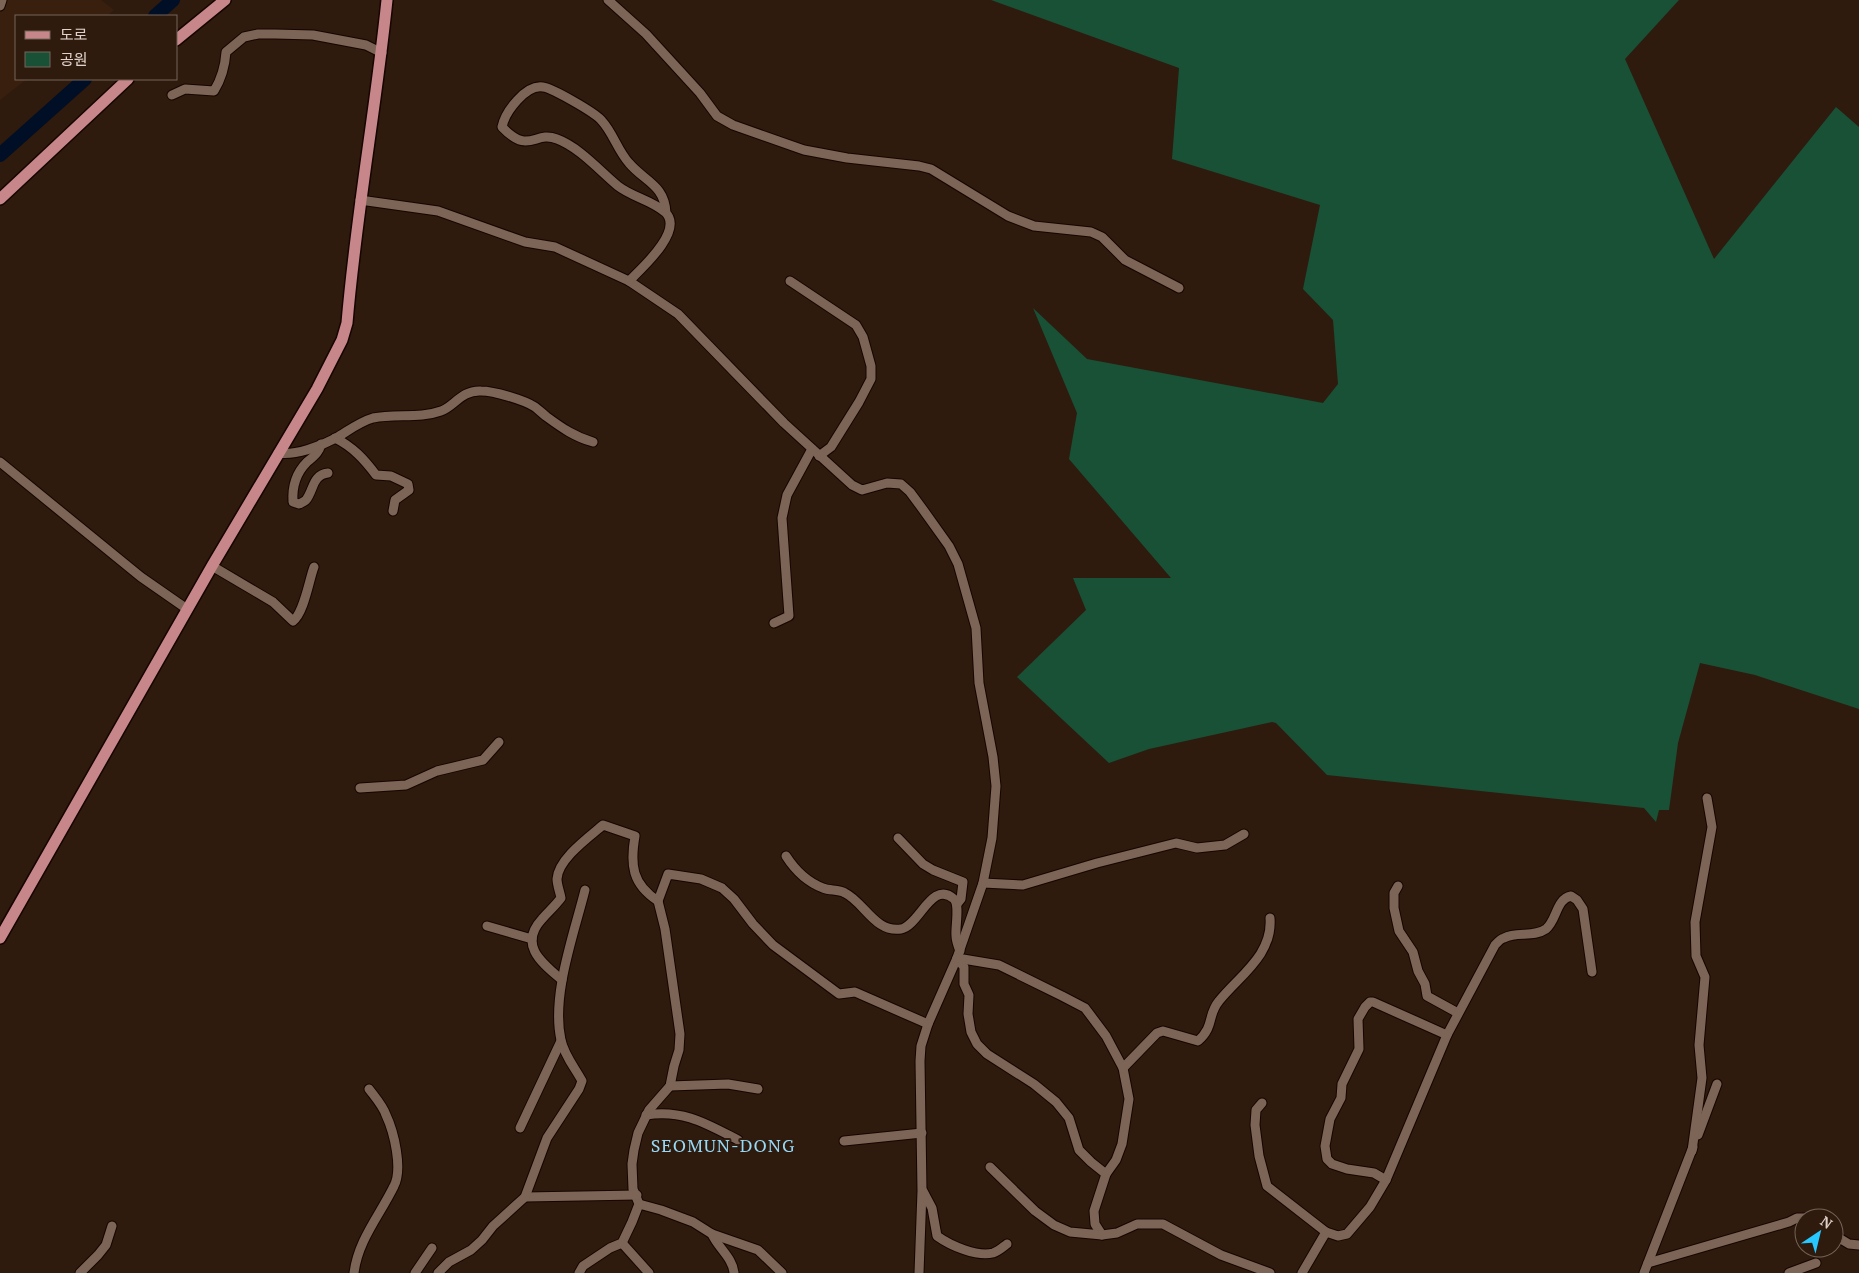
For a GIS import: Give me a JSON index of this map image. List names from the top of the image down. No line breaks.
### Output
{"districts":["SEOMUN-DONG"],"legend":["도로","공원"],"north":"top right"}
